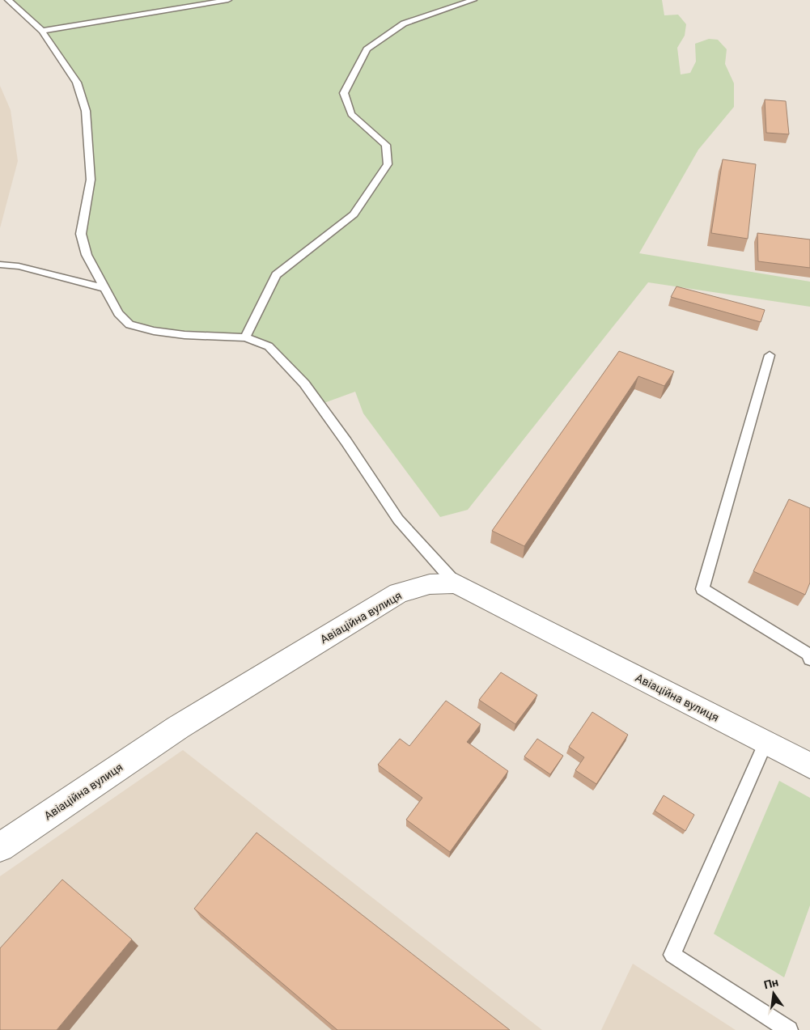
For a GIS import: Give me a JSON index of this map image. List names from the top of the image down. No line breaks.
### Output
{"streets":{"street":["Авіаційна вулиця"]},"north":"top"}
